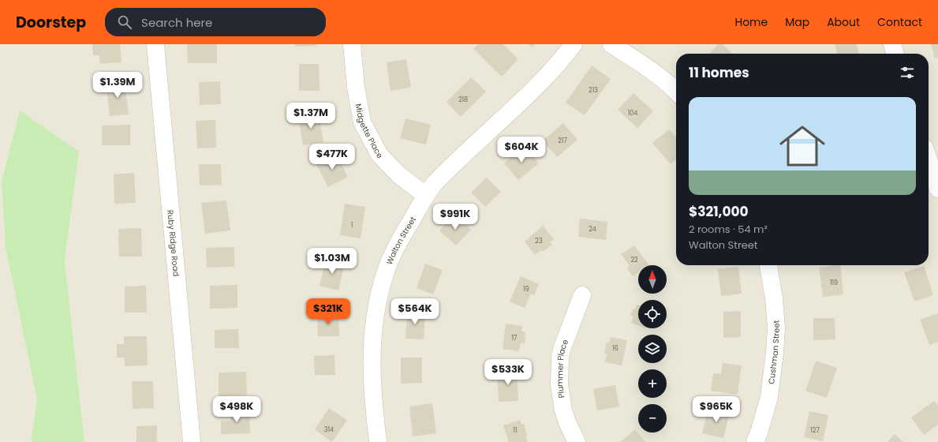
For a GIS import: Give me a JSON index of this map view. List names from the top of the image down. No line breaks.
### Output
{"streets":{"street":["Midgette Place","Walton Street","Ruby Ridge Road","Cushman Street","Plummer Place"]},"crossings":[["Midgette Place","Walton Street"]],"house_numbers":["213","218","104","217","1","24","23","22","119","19","17","16","314","11","127"],"north":"top","page":{"header":"Doorstep","search":"Search here","nav":["Home","Map","About","Contact"],"heading":"11 homes","price":["$1.39M","$1.37M","$604K","$477K","$991K","$1.03M","$321K","$564K","$533K","$498K","$965K"],"list":[{"name":"$321,000","note":"2 rooms · 54 m² · Walton Street"}],"map_buttons":["+","−"]}}
